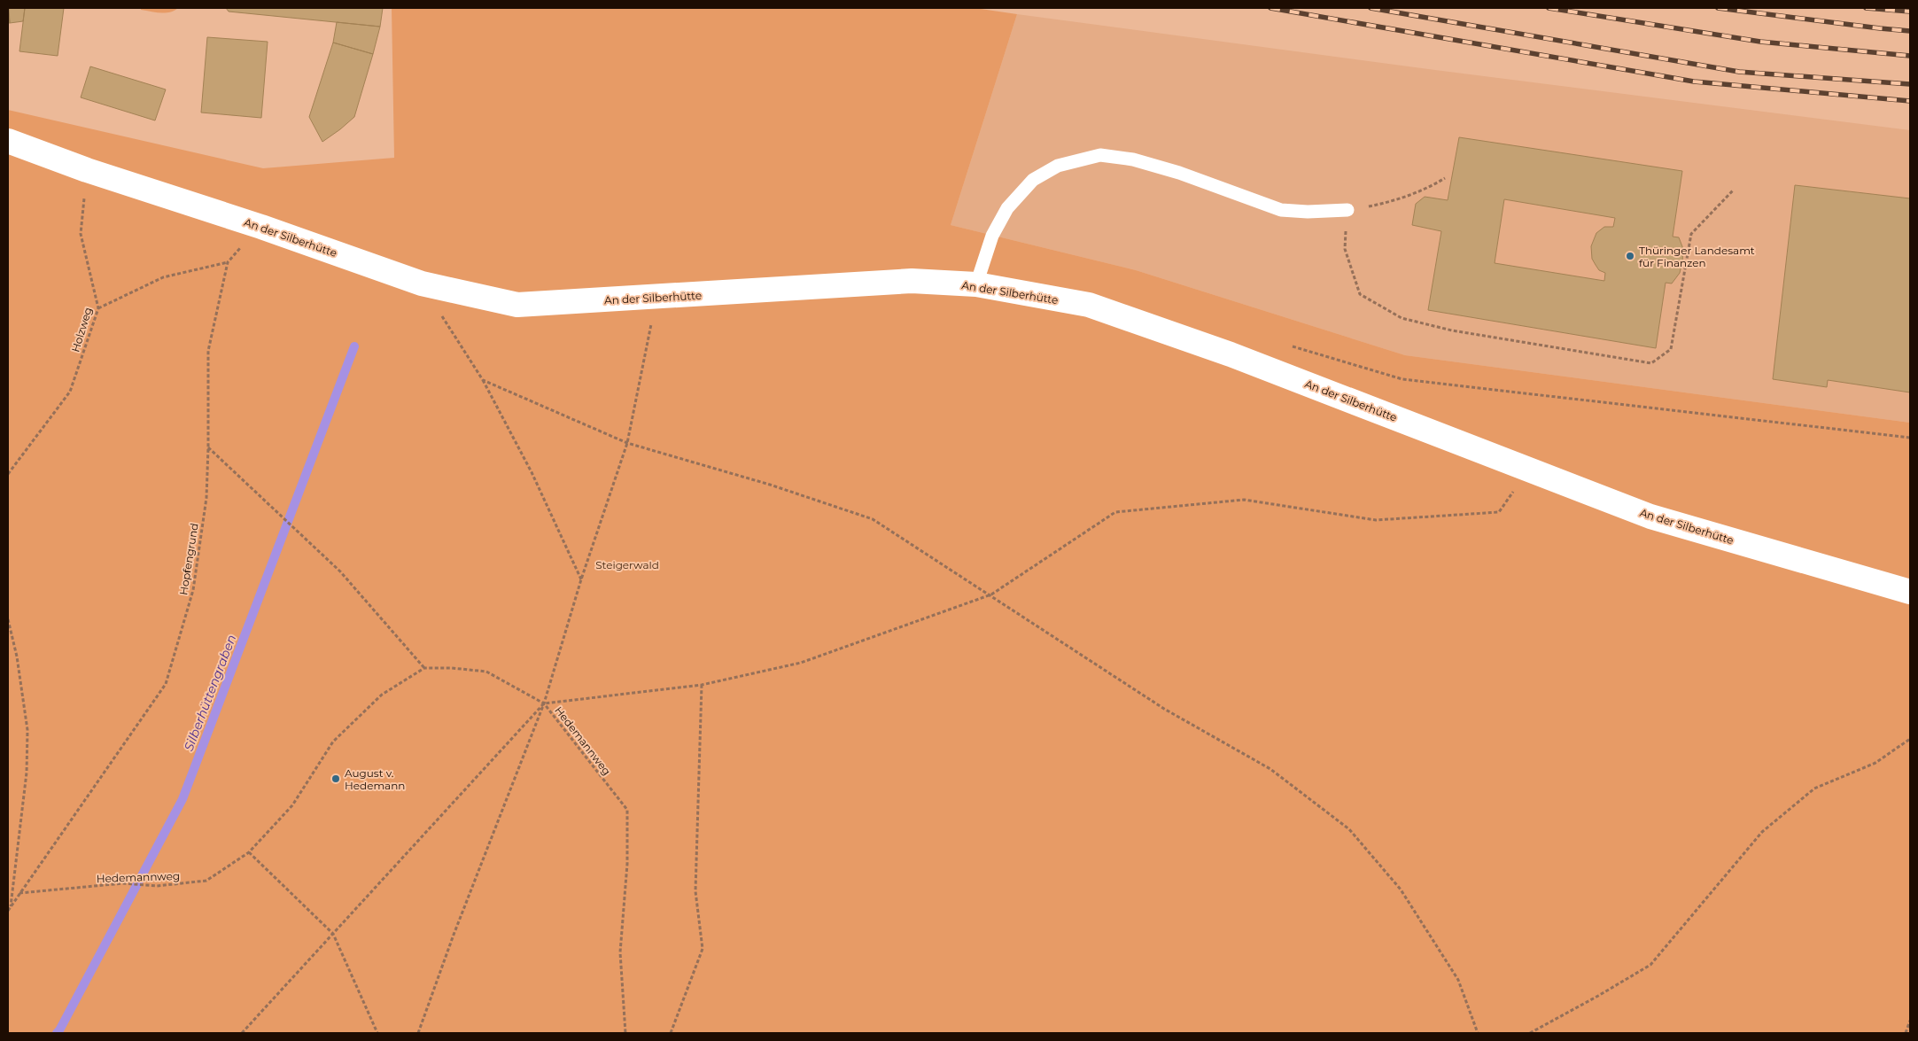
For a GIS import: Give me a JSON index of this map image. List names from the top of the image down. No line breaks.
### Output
{"streets":{"street":["An der Silberhütte"],"path":["Holzweg","Hopfengrund","Hedemannweg"]},"crossings":[["An der Silberhütte","Holzweg"],["Hopfengrund","Hedemannweg"]],"water":["Silberhüttengraben"],"parks":["Steigerwald"],"places":["Thüringer Landesamt für Finanzen","August v. Hedemann"]}
